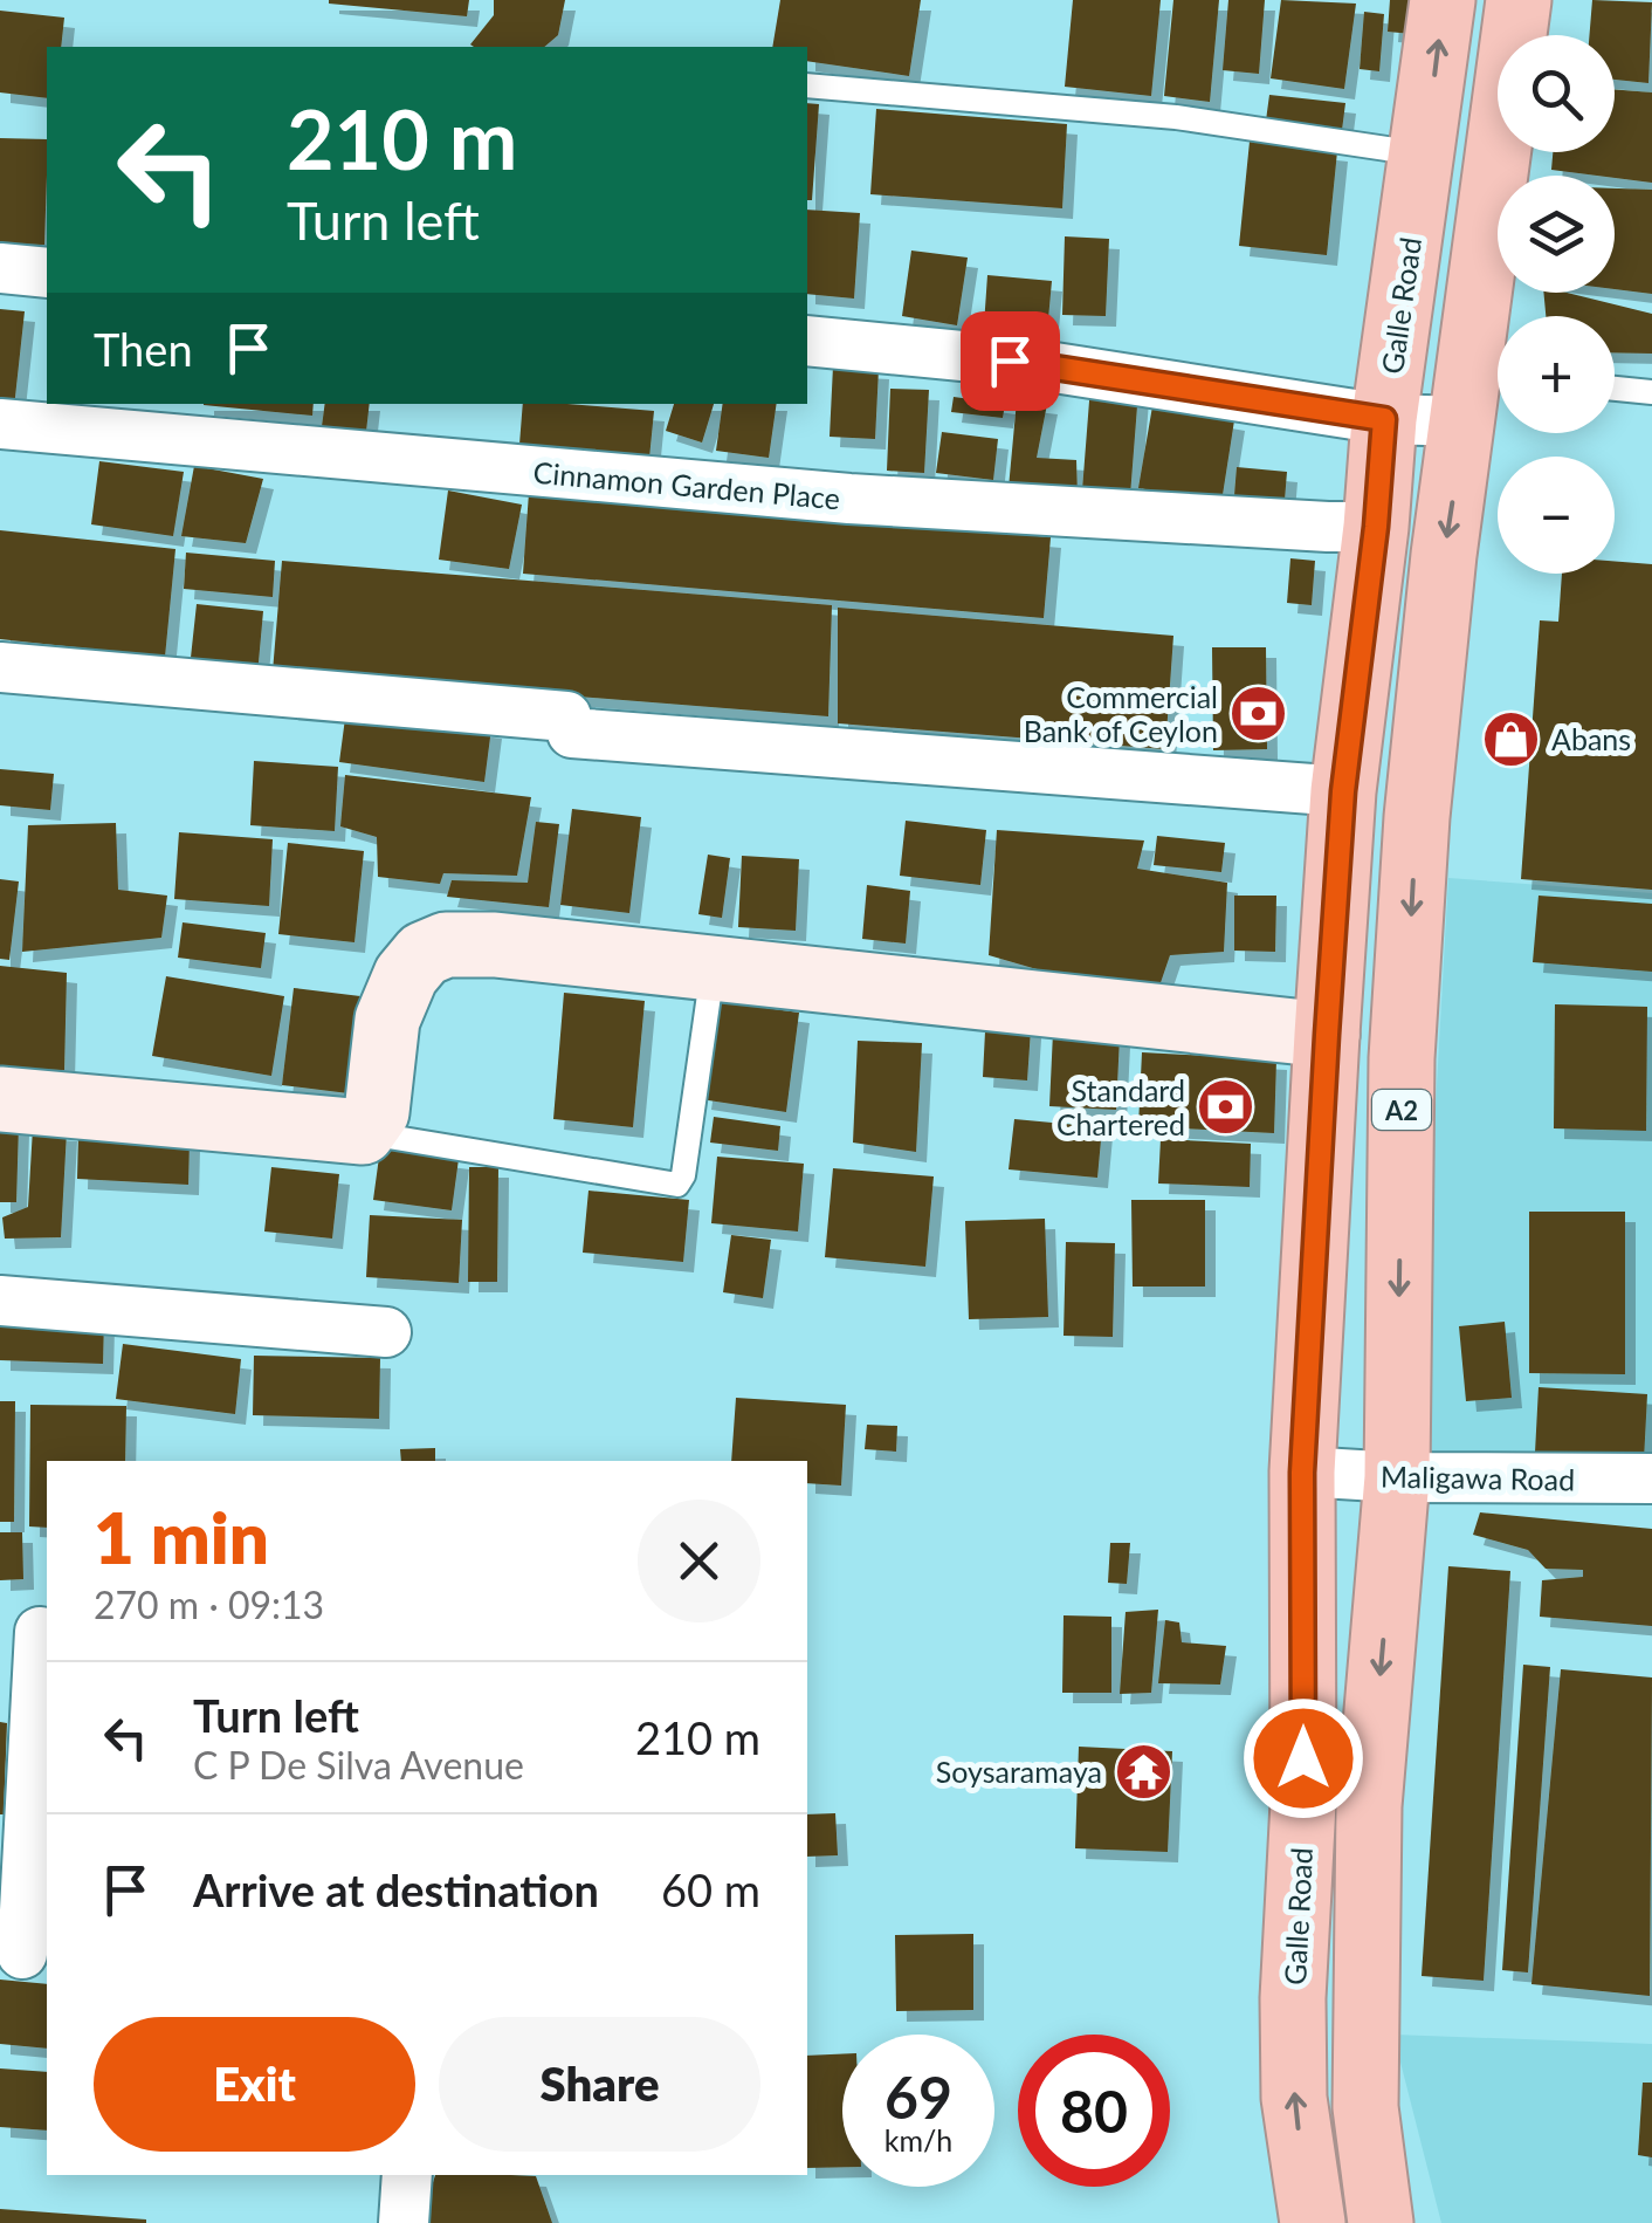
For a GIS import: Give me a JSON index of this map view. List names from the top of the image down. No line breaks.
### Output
{"streets":{"highway":["Galle Road","A2"],"street":["Cinnamon Garden Place","Maligawa Road"]},"crossings":[["Galle Road","Cinnamon Garden Place"],["Galle Road","Maligawa Road"],["A2","Maligawa Road"]],"places":{"bank":["Commercial Bank of Ceylon","Standard Chartered"],"shop":["Abans"],"temple":["Soysaramaya"]},"page":{"map_buttons":["+","−"],"turn":["210 m","Turn left"],"then":"Then","heading":["1 min","270 m · 09:13"],"list":[{"name":"Turn left","note":"C P De Silva Avenue","value":"210 m"},{"name":"Arrive at destination","value":"60 m"}],"buttons":["Exit","Share"],"speed":"69 km/h","limit":"80"}}
